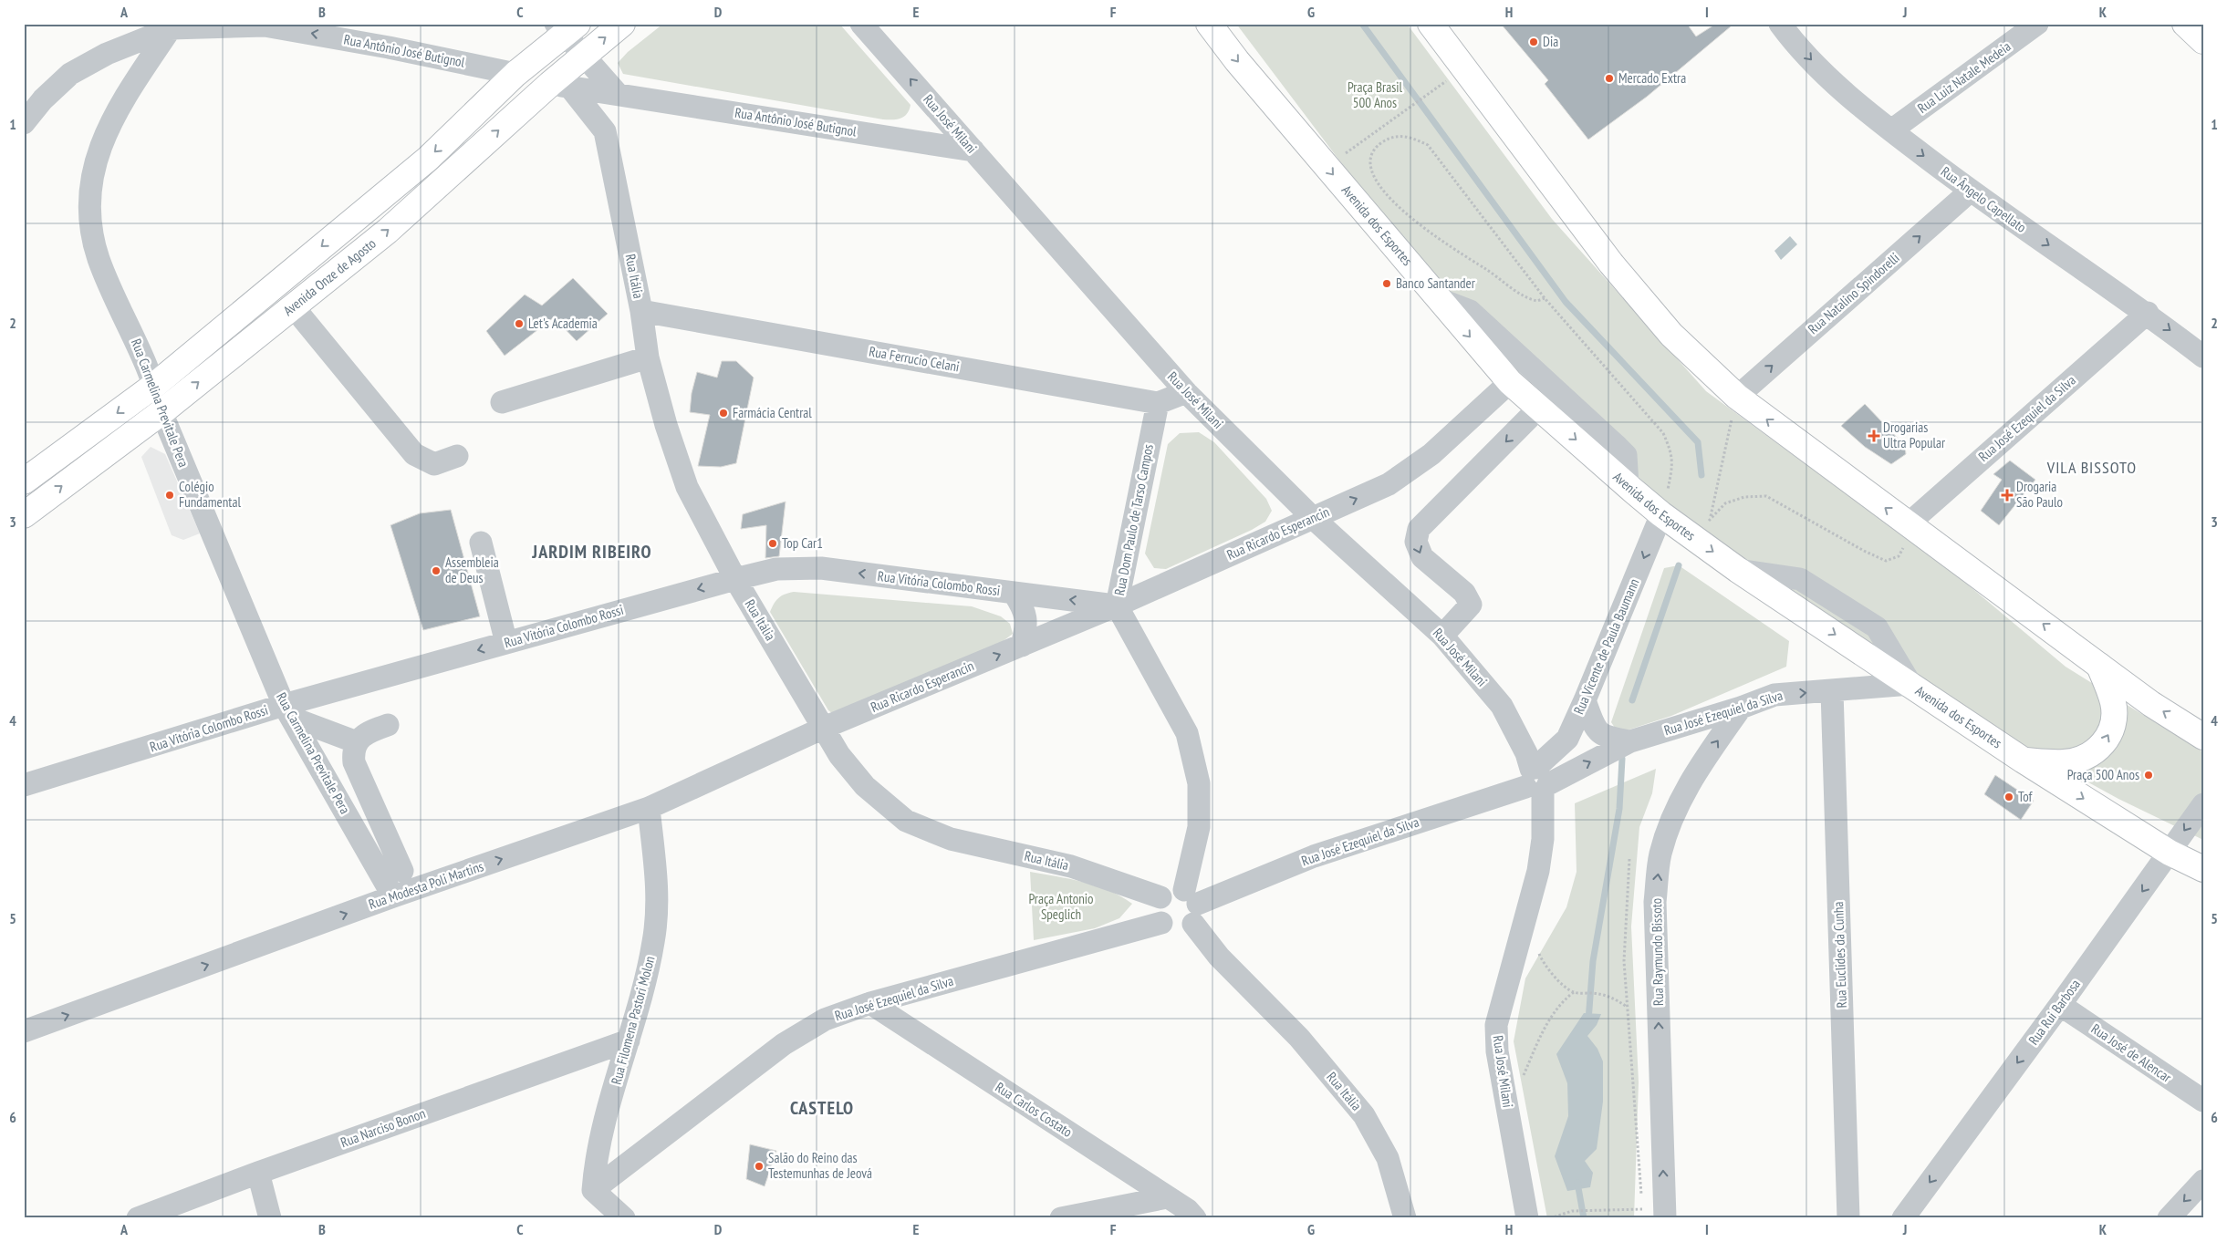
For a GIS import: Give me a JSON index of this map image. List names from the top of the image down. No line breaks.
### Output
{"streets":{"main road":["Avenida dos Esportes","Avenida Onze de Agosto"],"street":["Rua Antônio José Butignol","Rua Luiz Natale Medeia","Rua José Milani","Rua Ângelo Capellato","Rua Itália","Rua Natalino Spindorelli","Rua Ferrucio Celani","Rua Carmelina Previtale Pera","Rua José Ezequiel da Silva","Rua Dom Paulo de Tarso Campos","Rua Ricardo Esperancin","Rua Vitória Colombo Rossi","Rua Vicente de Paula Baumann","Rua Modesta Poli Martins","Rua Raymundo Bissoto","Rua Euclides da Cunha","Rua Rui Barbosa","Rua Filomena Pastori Molon","Rua José de Alencar","Rua Carlos Costato","Rua Narciso Bonon"]},"crossings":[["Rua Antônio José Butignol","Rua José Milani"],["Rua Antônio José Butignol","Avenida Onze de Agosto"],["Rua Antônio José Butignol","Rua Carmelina Previtale Pera"],["Rua Luiz Natale Medeia","Rua Ângelo Capellato"],["Rua José Milani","Rua José Ezequiel da Silva"],["Rua José Milani","Rua Ricardo Esperancin"],["Rua José Milani","Rua Vicente de Paula Baumann"],["Rua Ângelo Capellato","Rua Natalino Spindorelli"],["Rua Ângelo Capellato","Rua José Ezequiel da Silva"],["Avenida dos Esportes","Rua José Ezequiel da Silva"],["Avenida dos Esportes","Rua Ricardo Esperancin"],["Avenida dos Esportes","Rua Vicente de Paula Baumann"],["Avenida dos Esportes","Rua Rui Barbosa"],["Rua Itália","Rua Ferrucio Celani"],["Rua Itália","Rua José Ezequiel da Silva"],["Rua Itália","Rua Dom Paulo de Tarso Campos"],["Rua Itália","Rua Ricardo Esperancin"],["Rua Itália","Rua Vitória Colombo Rossi"],["Rua Itália","Rua Modesta Poli Martins"],["Avenida Onze de Agosto","Rua Carmelina Previtale Pera"],["Rua Ferrucio Celani","Rua Dom Paulo de Tarso Campos"],["Rua Carmelina Previtale Pera","Rua Vitória Colombo Rossi"],["Rua Carmelina Previtale Pera","Rua Modesta Poli Martins"],["Rua José Ezequiel da Silva","Rua Dom Paulo de Tarso Campos"],["Rua José Ezequiel da Silva","Rua Vicente de Paula Baumann"],["Rua José Ezequiel da Silva","Rua Raymundo Bissoto"],["Rua José Ezequiel da Silva","Rua Euclides da Cunha"],["Rua José Ezequiel da Silva","Rua Filomena Pastori Molon"],["Rua José Ezequiel da Silva","Rua Carlos Costato"],["Rua Dom Paulo de Tarso Campos","Rua Ricardo Esperancin"],["Rua Dom Paulo de Tarso Campos","Rua Vitória Colombo Rossi"],["Rua Ricardo Esperancin","Rua Vitória Colombo Rossi"],["Rua Ricardo Esperancin","Rua Modesta Poli Martins"],["Rua Modesta Poli Martins","Rua Filomena Pastori Molon"],["Rua Rui Barbosa","Rua José de Alencar"],["Rua Filomena Pastori Molon","Rua Narciso Bonon"]],"one_way":["Rua Antônio José Butignol","Rua Ângelo Capellato","Rua Natalino Spindorelli","Rua Ricardo Esperancin","Rua Vitória Colombo Rossi","Rua Vicente de Paula Baumann","Rua Modesta Poli Martins","Rua Raymundo Bissoto","Rua Rui Barbosa"],"districts":["VILA BISSOTO","JARDIM RIBEIRO","CASTELO"],"parks":["Praça Brasil 500 Anos","Praça Antonio Speglich"],"places":{"other":["Dia","Mercado Extra","Banco Santander","Let's Academia","Farmácia Central","Colégio Fundamental","Top Car1","Assembleia de Deus","Praça 500 Anos","Tof","Salão do Reino das Testemunhas de Jeová"],"health":["Drogarias Ultra Popular","Drogaria São Paulo"]},"grid":{"columns":["A","B","C","D","E","F","G","H","I","J","K"],"rows":["1","2","3","4","5","6"]}}
